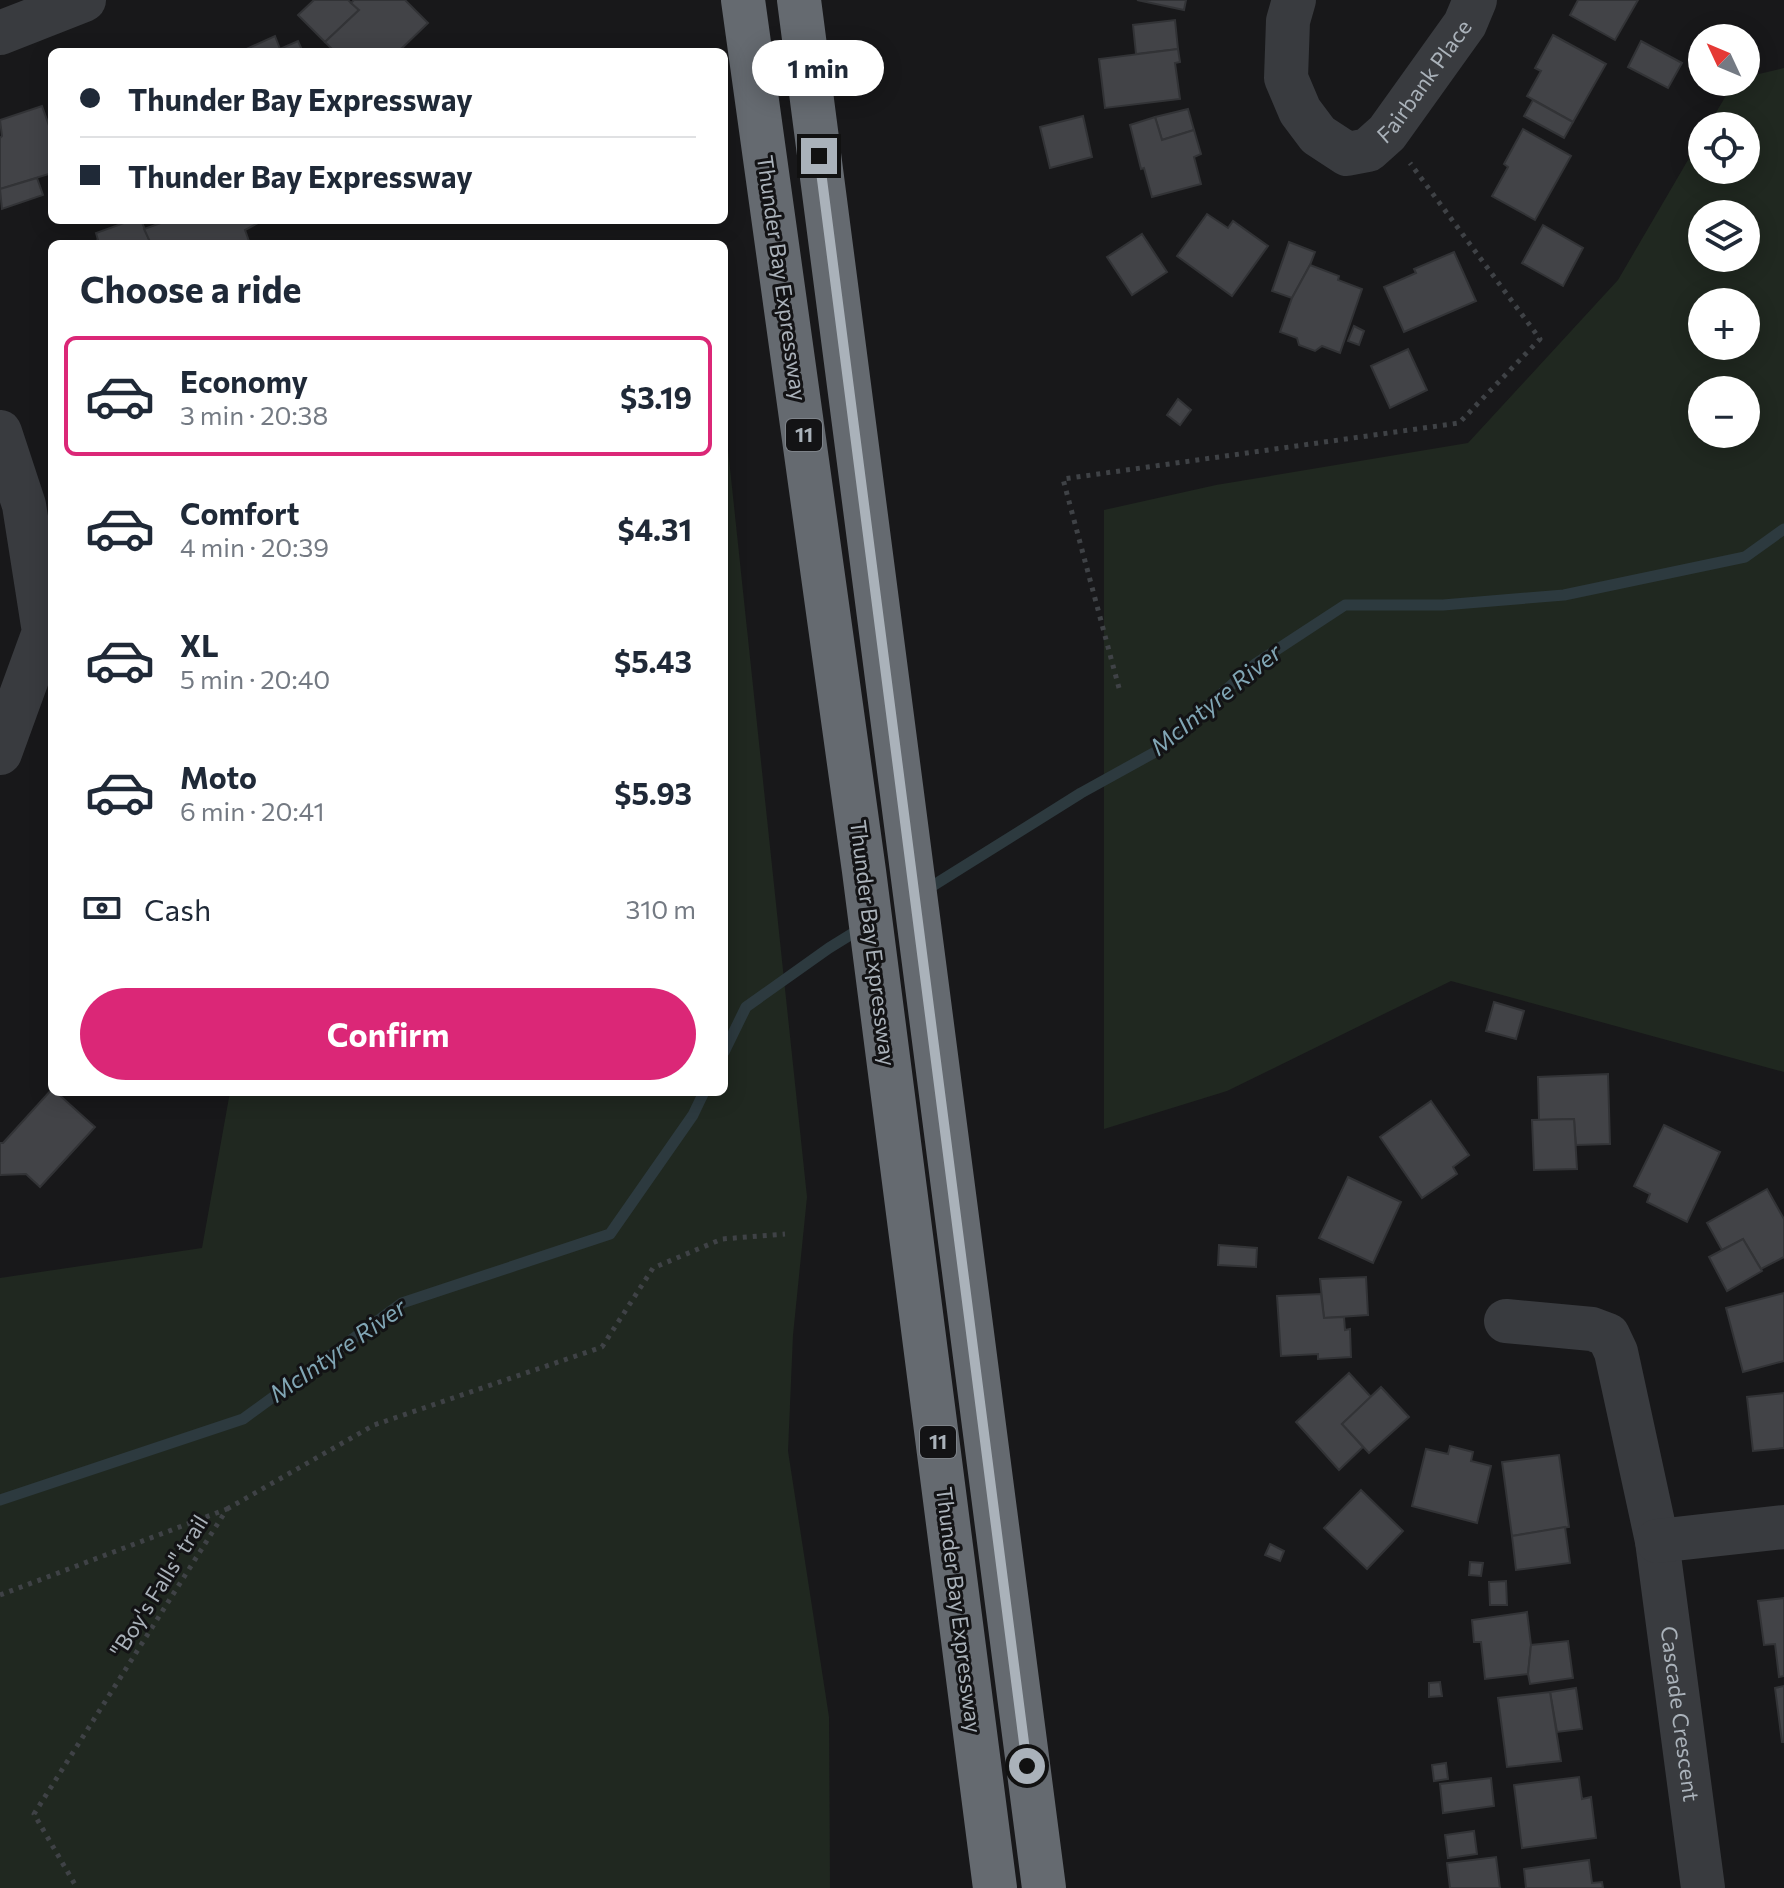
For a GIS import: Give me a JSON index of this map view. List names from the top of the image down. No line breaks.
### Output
{"streets":{"highway":["Thunder Bay Expressway","11"],"street":["Fairbank Place","Cascade Crescent"],"path":["\"Boy's Falls\" trail"]},"water":["McIntyre River"],"north":"top left","page":{"map_buttons":["+","−"],"bubble":"1 min","banner":["Thunder Bay Expressway","Thunder Bay Expressway"],"heading":"Choose a ride","list":[{"name":"Economy","note":"3 min · 20:38","value":"$3.19"},{"name":"Comfort","note":"4 min · 20:39","value":"$4.31"},{"name":"XL","note":"5 min · 20:40","value":"$5.43"},{"name":"Moto","note":"6 min · 20:41","value":"$5.93"}],"pay":["Cash","310 m"],"buttons":"Confirm"}}
